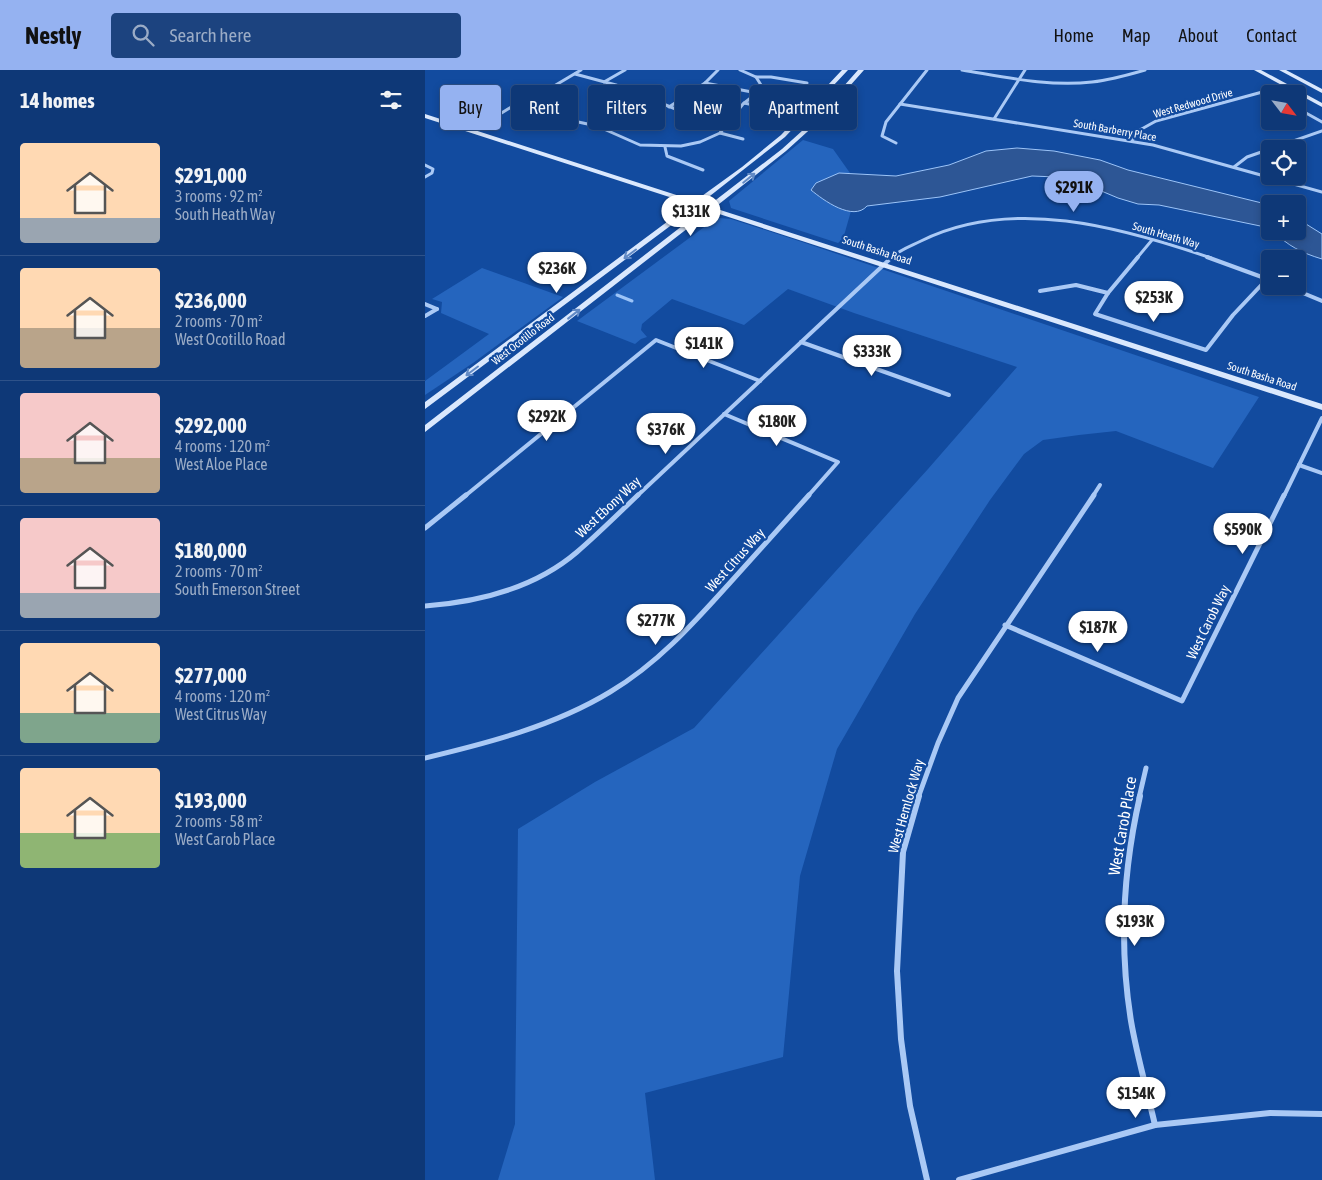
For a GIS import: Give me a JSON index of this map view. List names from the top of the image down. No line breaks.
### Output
{"streets":{"main road":["South Basha Road","West Ocotillo Road"],"street":["West Redwood Drive","South Barberry Place","South Heath Way","West Ebony Way","West Citrus Way","West Carob Way","West Hemlock Way","West Carob Place"]},"crossings":[["West Redwood Drive","South Barberry Place"],["South Heath Way","South Basha Road"],["South Heath Way","West Ebony Way"],["South Basha Road","West Ocotillo Road"],["South Basha Road","West Ebony Way"],["West Ebony Way","West Citrus Way"],["West Carob Way","West Hemlock Way"]],"north":"bottom right","page":{"header":"Nestly","search":"Search here","nav":["Home","Map","About","Contact"],"heading":"14 homes","map_buttons":["+","−"],"chip":["Buy","Rent","Filters","New","Apartment"],"list":[{"name":"$291,000","note":"3 rooms · 92 m² · South Heath Way"},{"name":"$236,000","note":"2 rooms · 70 m² · West Ocotillo Road"},{"name":"$292,000","note":"4 rooms · 120 m² · West Aloe Place"},{"name":"$180,000","note":"2 rooms · 70 m² · South Emerson Street"},{"name":"$277,000","note":"4 rooms · 120 m² · West Citrus Way"},{"name":"$193,000","note":"2 rooms · 58 m² · West Carob Place"}],"price":["$291K","$131K","$236K","$253K","$141K","$333K","$292K","$180K","$376K","$590K","$277K","$187K","$193K","$154K"]}}
